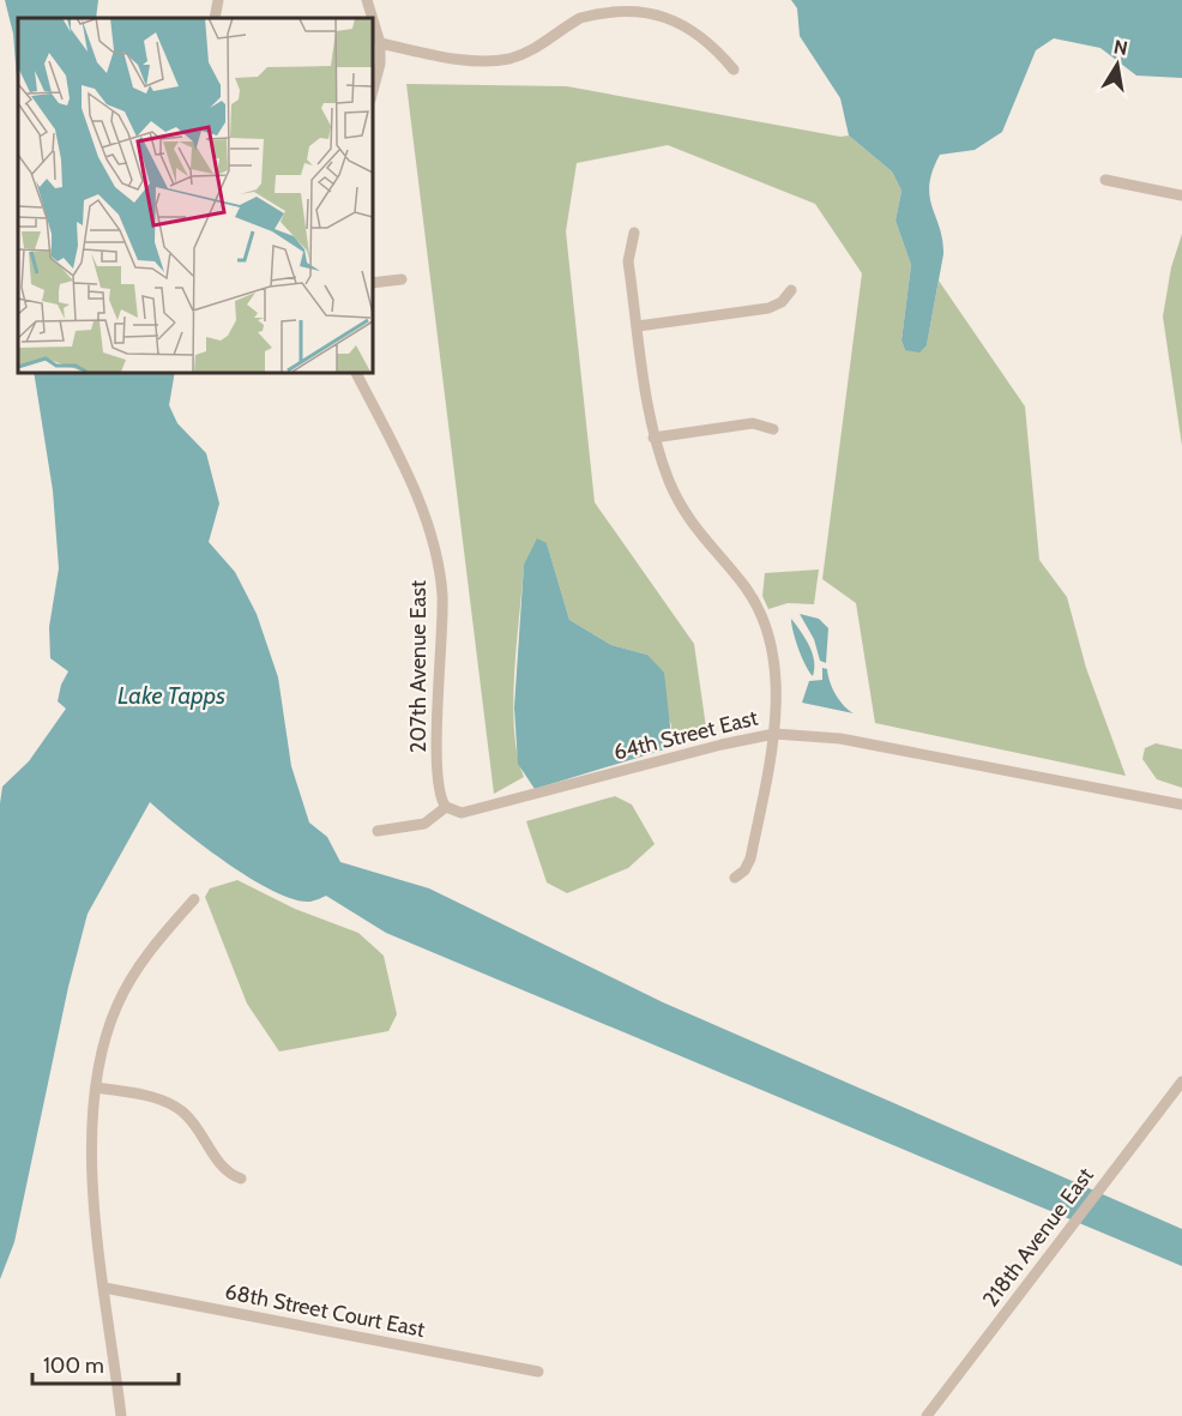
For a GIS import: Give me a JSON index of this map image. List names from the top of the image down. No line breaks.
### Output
{"streets":{"street":["207th Avenue East","64th Street East","218th Avenue East","68th Street Court East"]},"crossings":[["207th Avenue East","64th Street East"]],"water":["Lake Tapps"],"scale_bar":"100 m","north":"top"}
